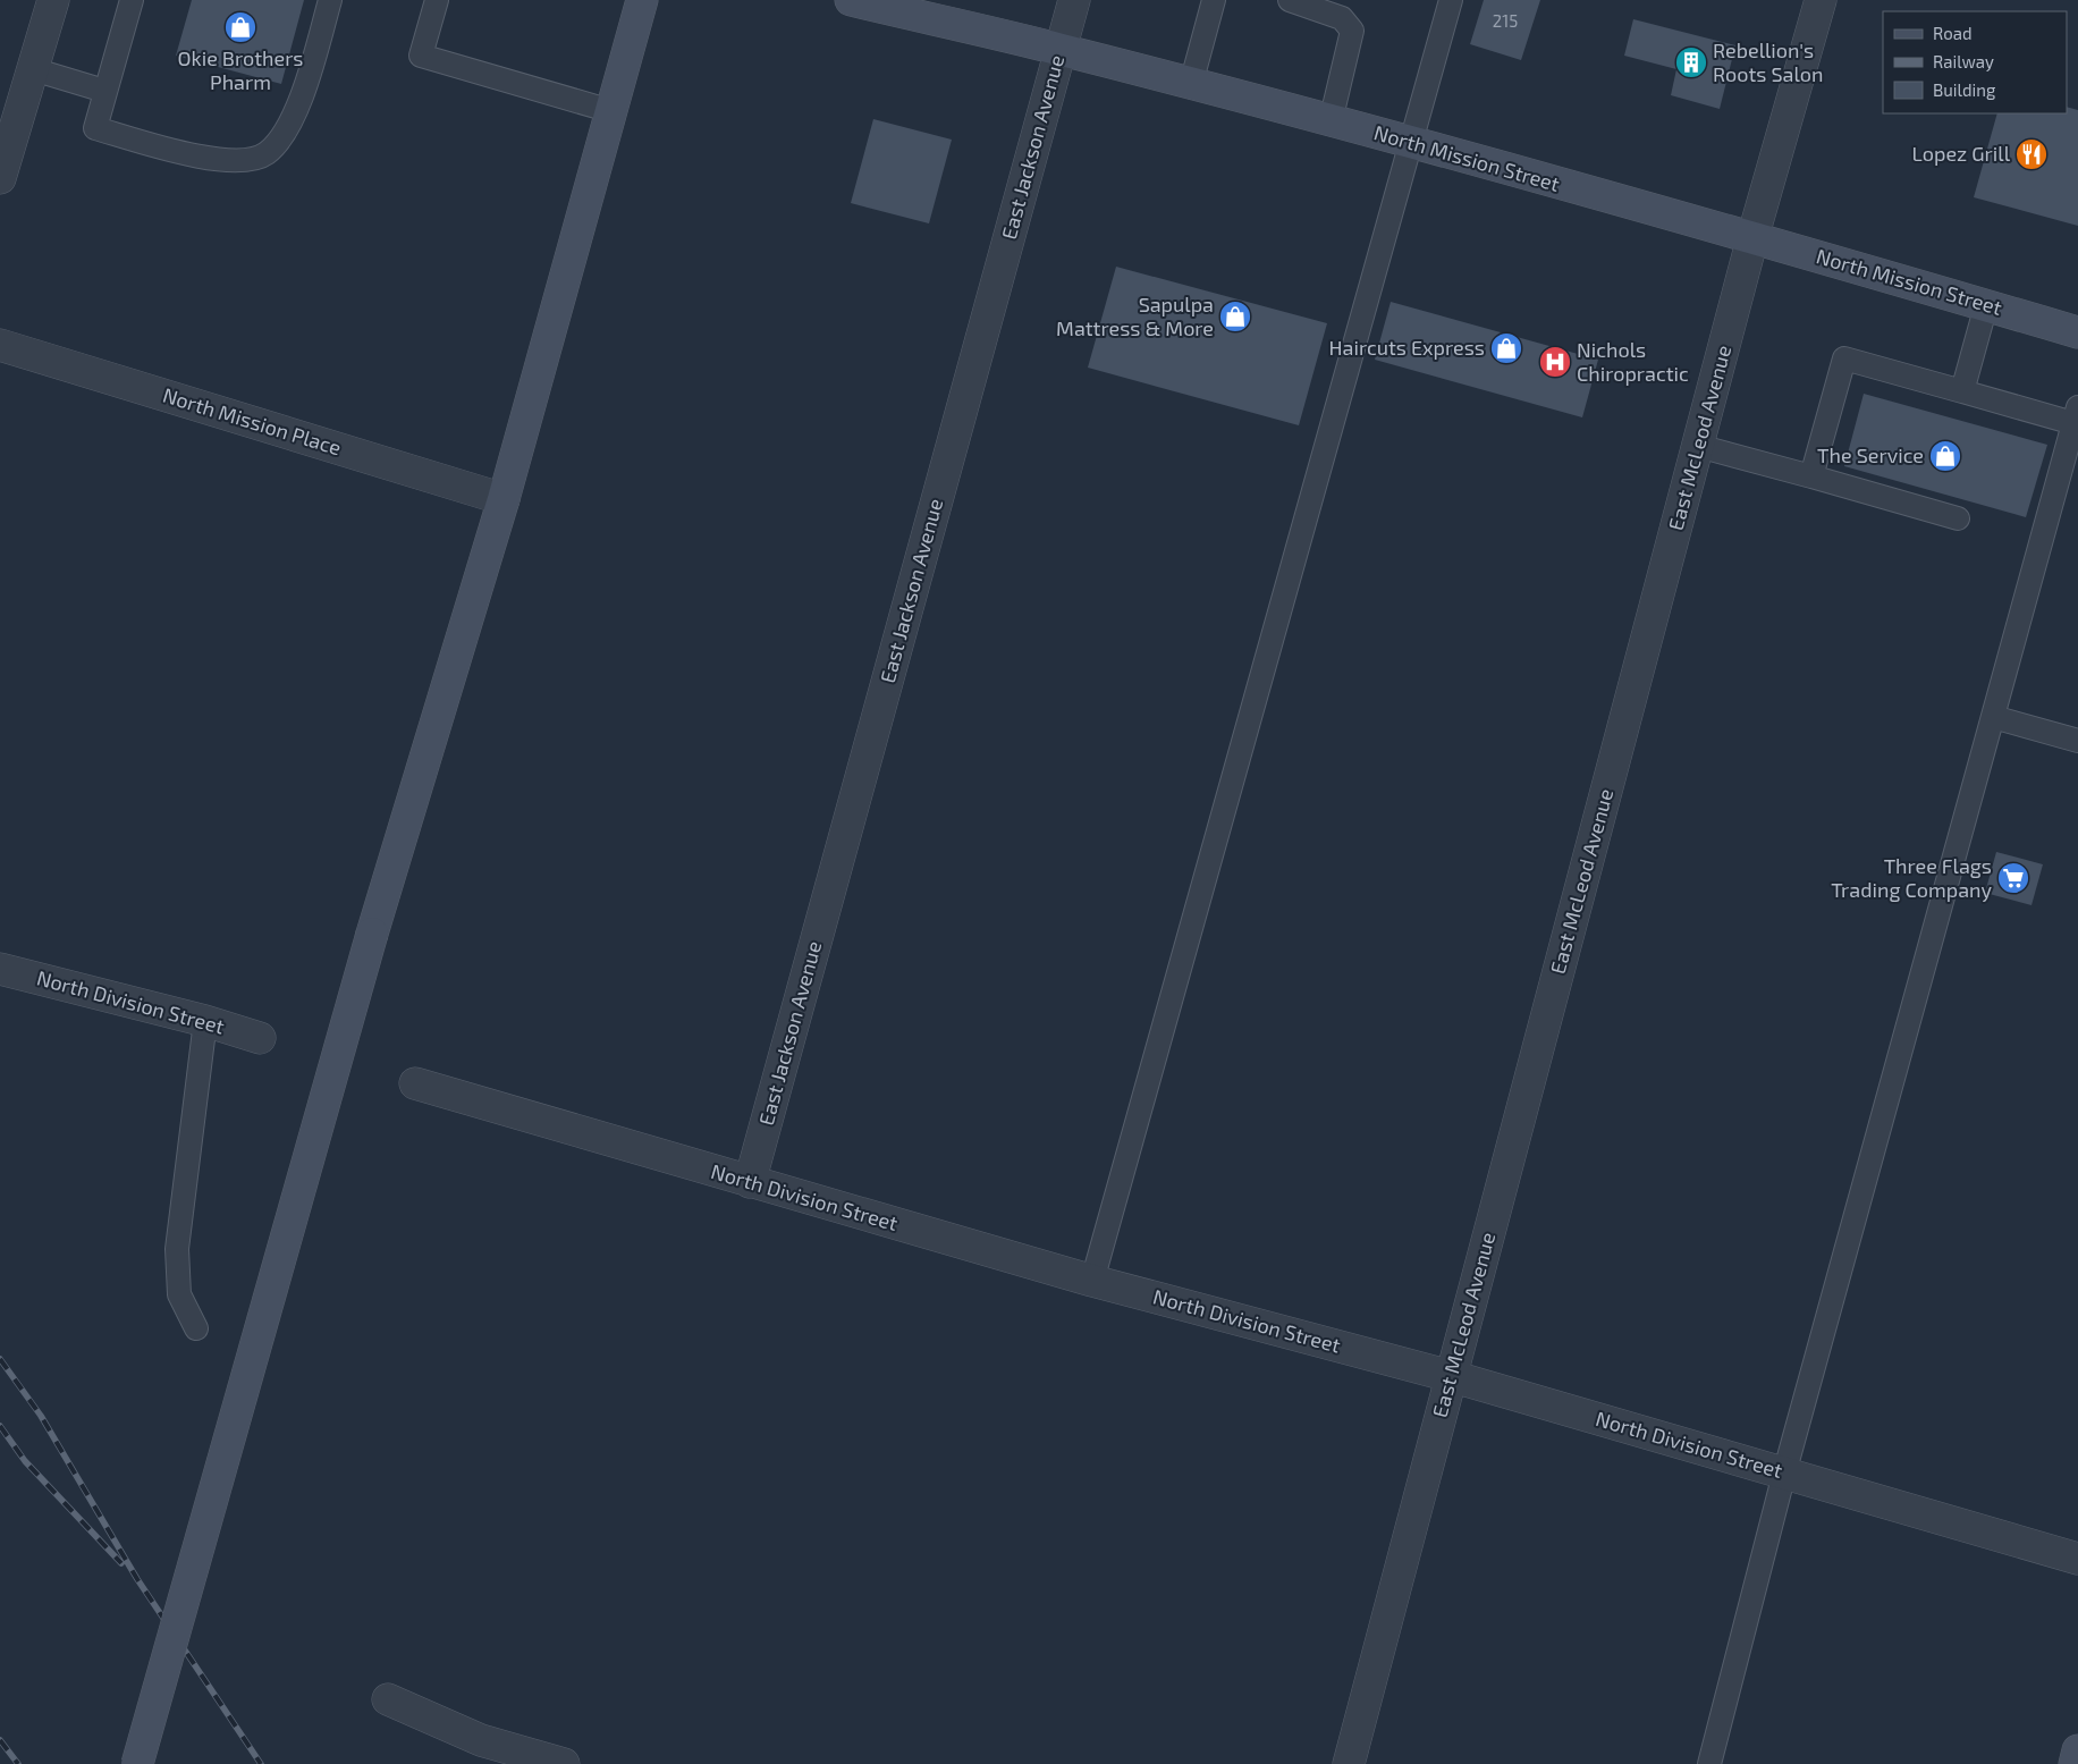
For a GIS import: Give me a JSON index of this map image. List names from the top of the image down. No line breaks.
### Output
{"streets":{"street":["East Jackson Avenue","North Mission Street","North Mission Place","East McLeod Avenue","North Division Street"]},"crossings":[["East Jackson Avenue","North Mission Street"],["East Jackson Avenue","North Division Street"],["North Mission Street","East McLeod Avenue"],["East McLeod Avenue","North Division Street"]],"places":{"shop":["Okie Brothers Pharm","Sapulpa Mattress & More","Haircuts Express","The Service"],"building":["Rebellion's Roots Salon"],"restaurant":["Lopez Grill"],"hospital":["Nichols Chiropractic"],"supermarket":["Three Flags Trading Company"]},"house_numbers":["215"],"legend":["Road","Railway","Building"]}
